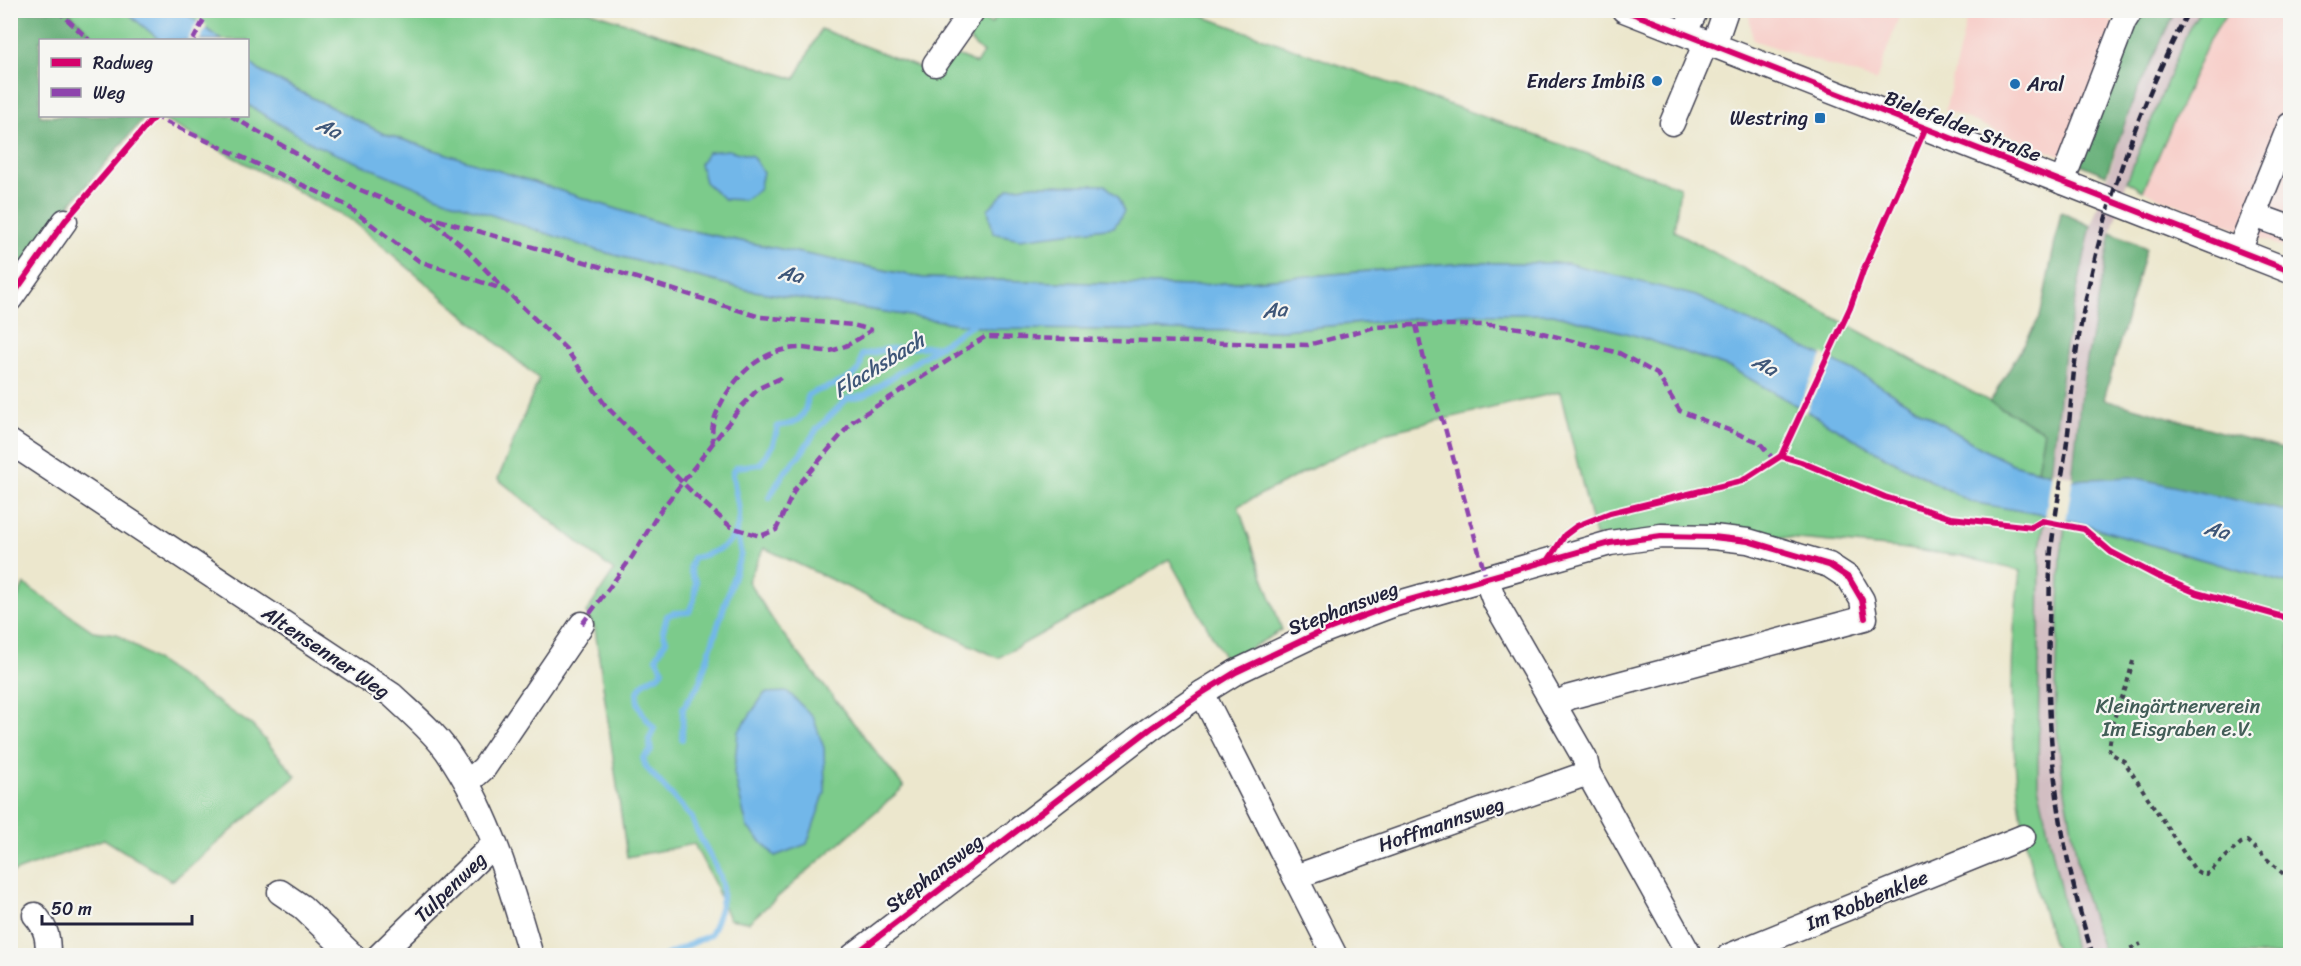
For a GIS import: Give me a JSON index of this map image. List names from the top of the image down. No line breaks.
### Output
{"streets":{"street":["Bielefelder Straße","Stephansweg","Altensenner Weg","Hoffmannsweg","Tulpenweg","Im Robbenklee"]},"crossings":[["Altensenner Weg","Tulpenweg"]],"water":["Aa","Flachsbach"],"parks":["Kleingärtnerverein Im Eisgraben e.V."],"places":{"other":["Enders Imbiß","Aral"],"transit":["Westring"]},"legend":["Radweg","Weg"],"scale_bar":"50 m"}
